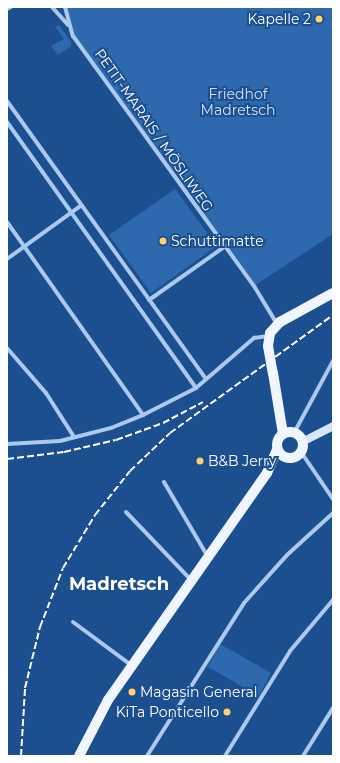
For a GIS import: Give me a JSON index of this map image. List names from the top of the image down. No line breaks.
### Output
{"streets":{"street":["PETIT-MARAIS / MÖSLIWEG"]},"districts":["Madretsch"],"parks":["Friedhof Madretsch"],"places":["Kapelle 2","Schuttimatte","B&B Jerry","Magasin General","KiTa Ponticello"]}
